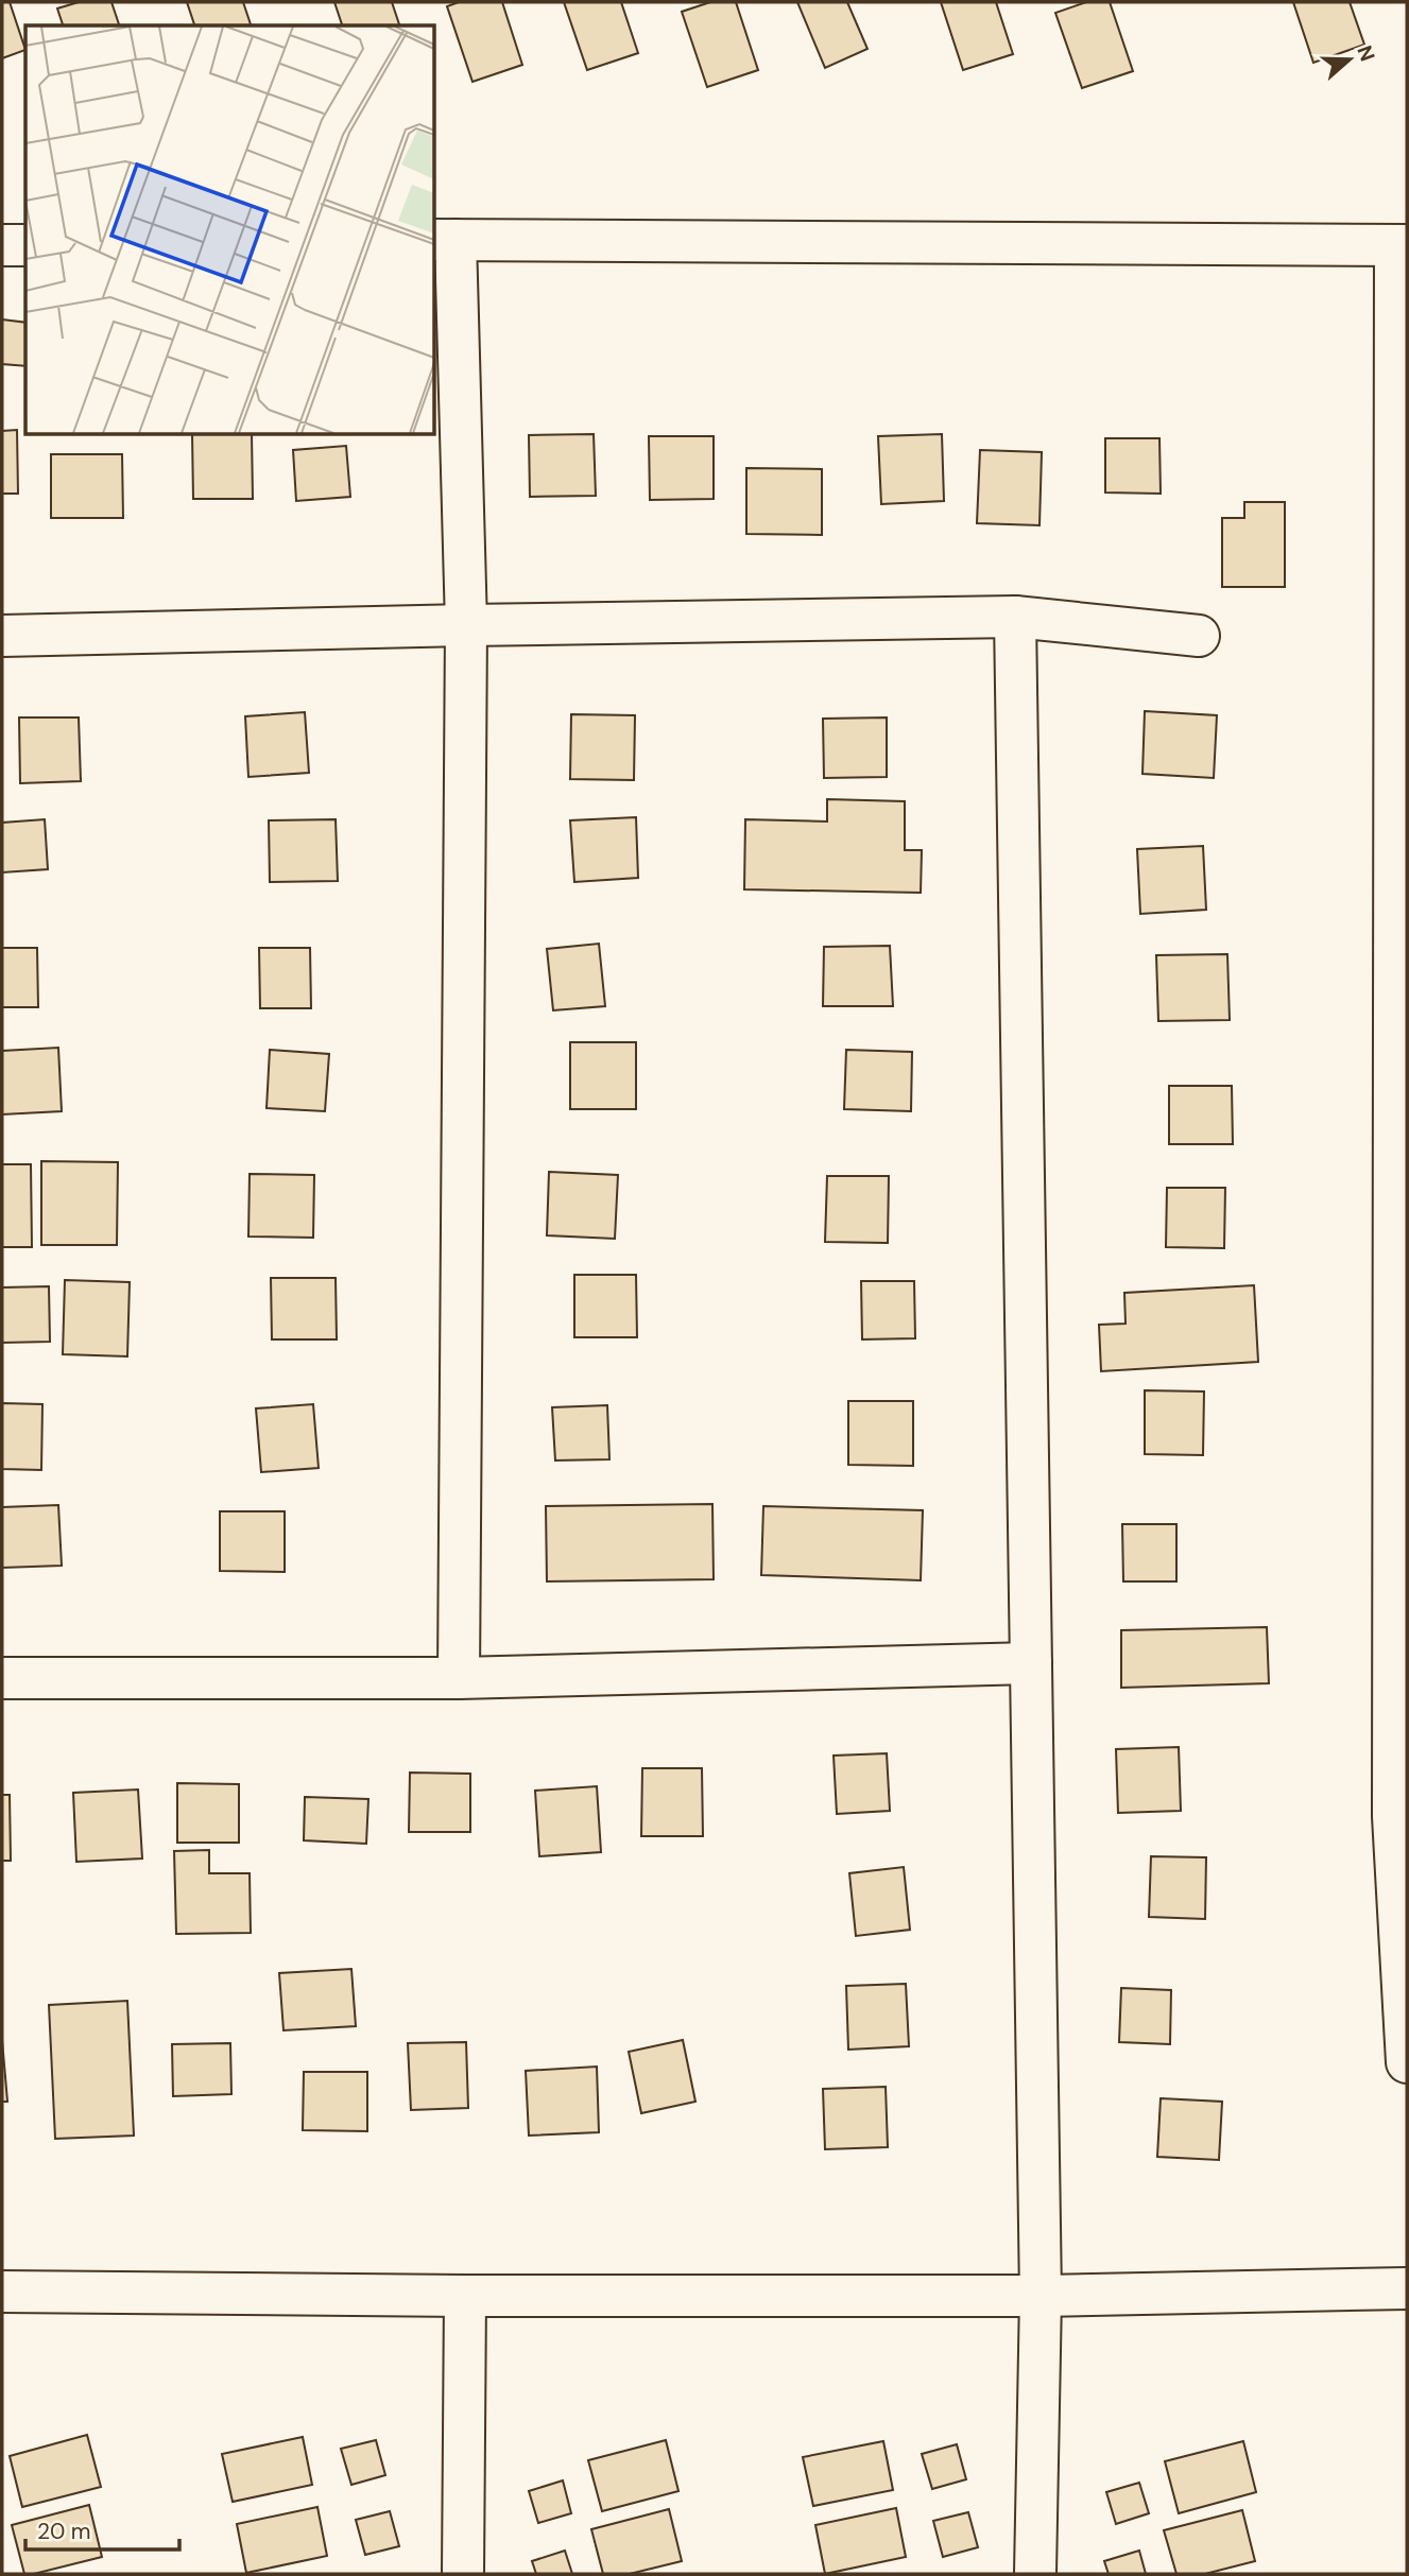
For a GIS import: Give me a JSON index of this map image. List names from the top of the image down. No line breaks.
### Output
{"scale_bar":"20 m","north":"right"}
